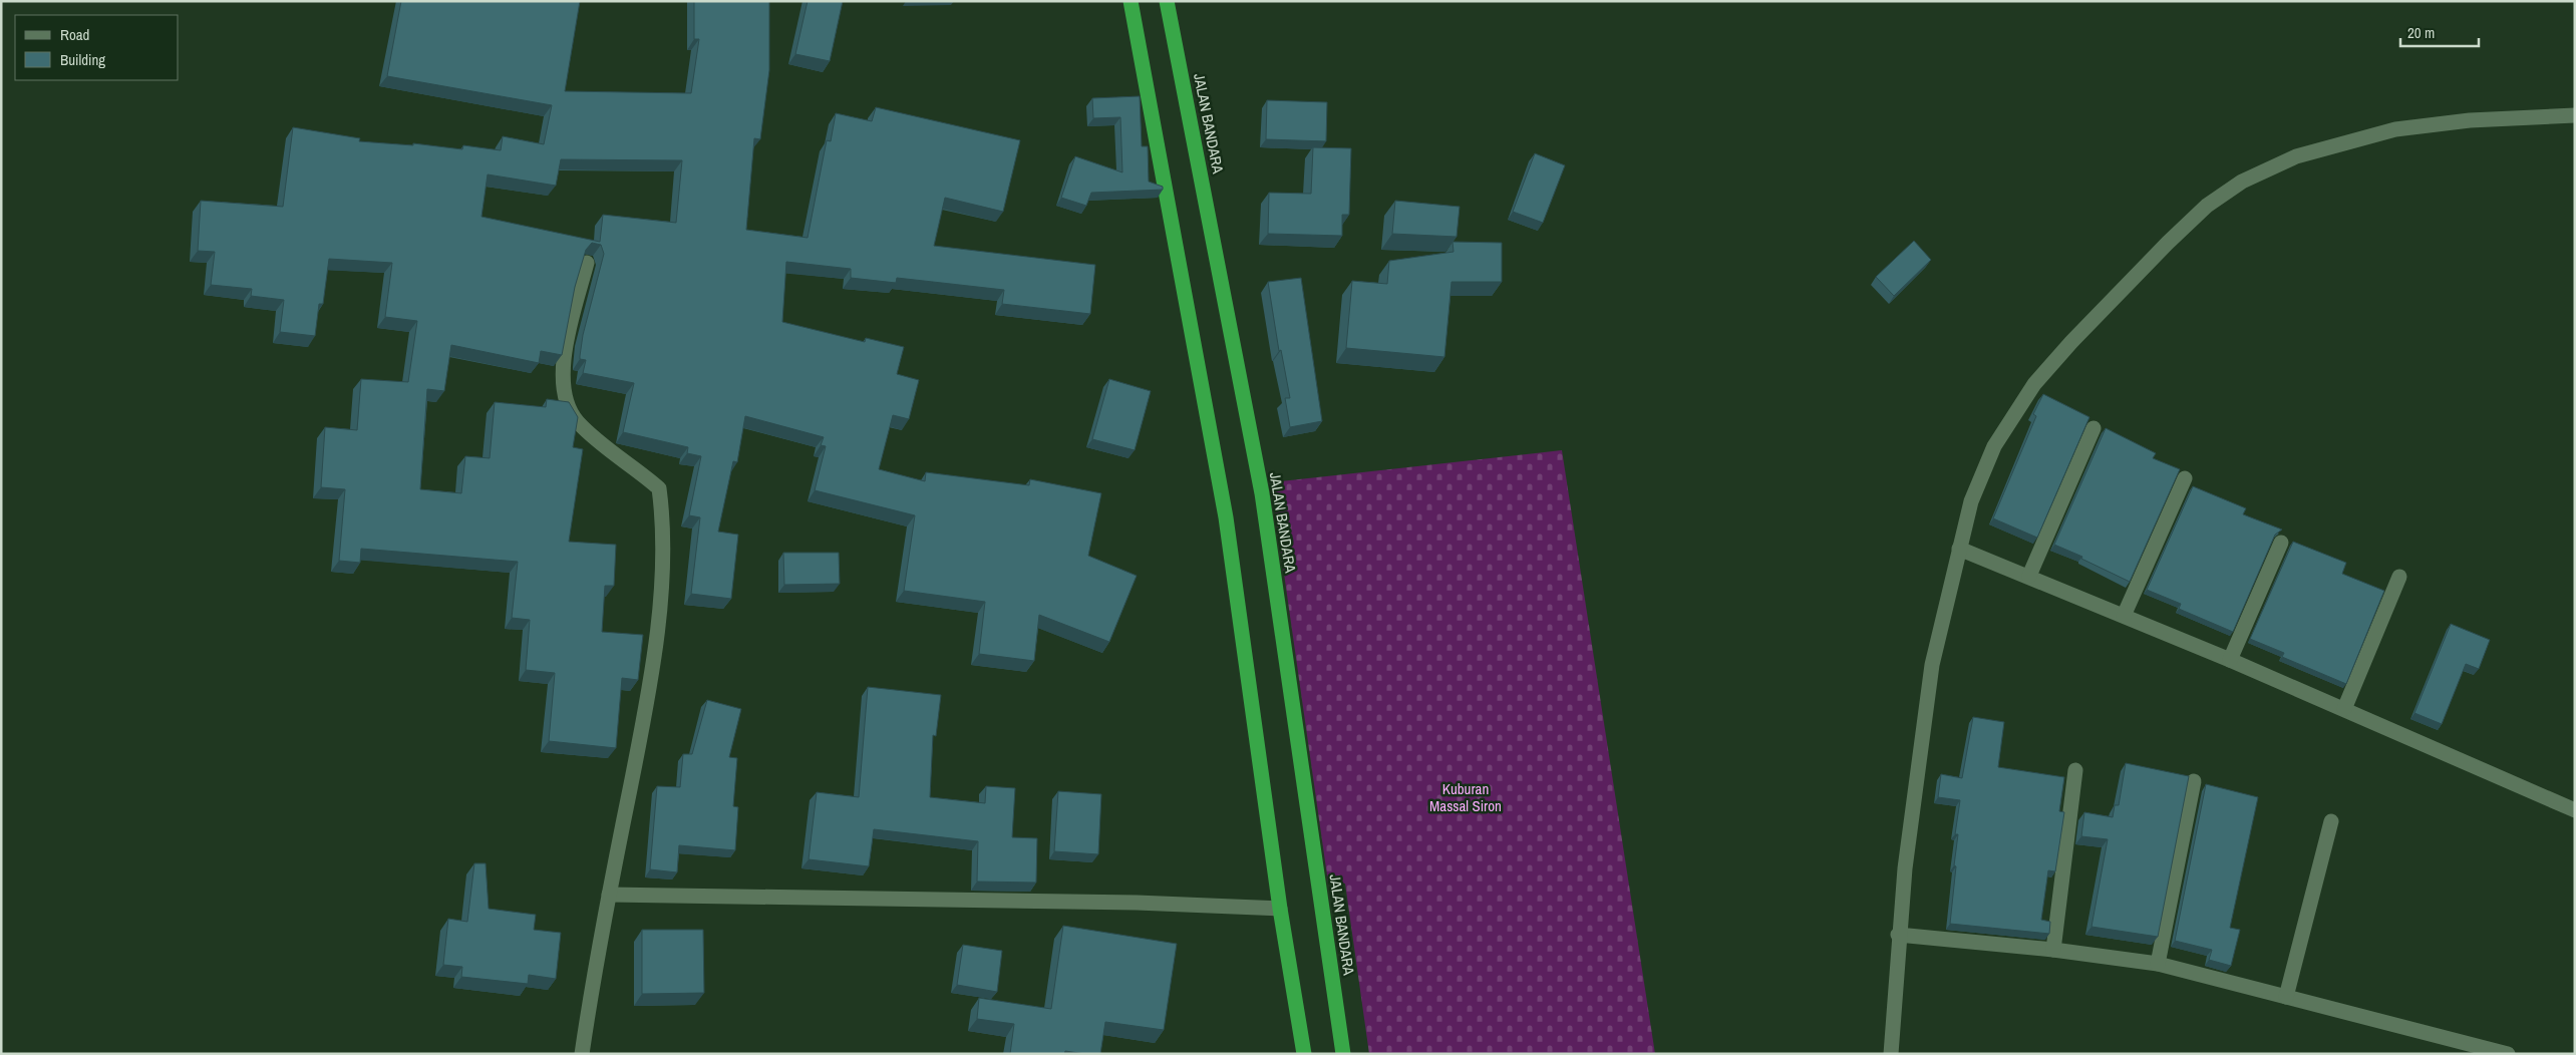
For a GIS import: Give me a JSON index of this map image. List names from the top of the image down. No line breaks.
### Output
{"streets":{"highway":["JALAN BANDARA"]},"parks":["Kuburan Massal Siron"],"legend":["Road","Building"],"scale_bar":"20 m"}
